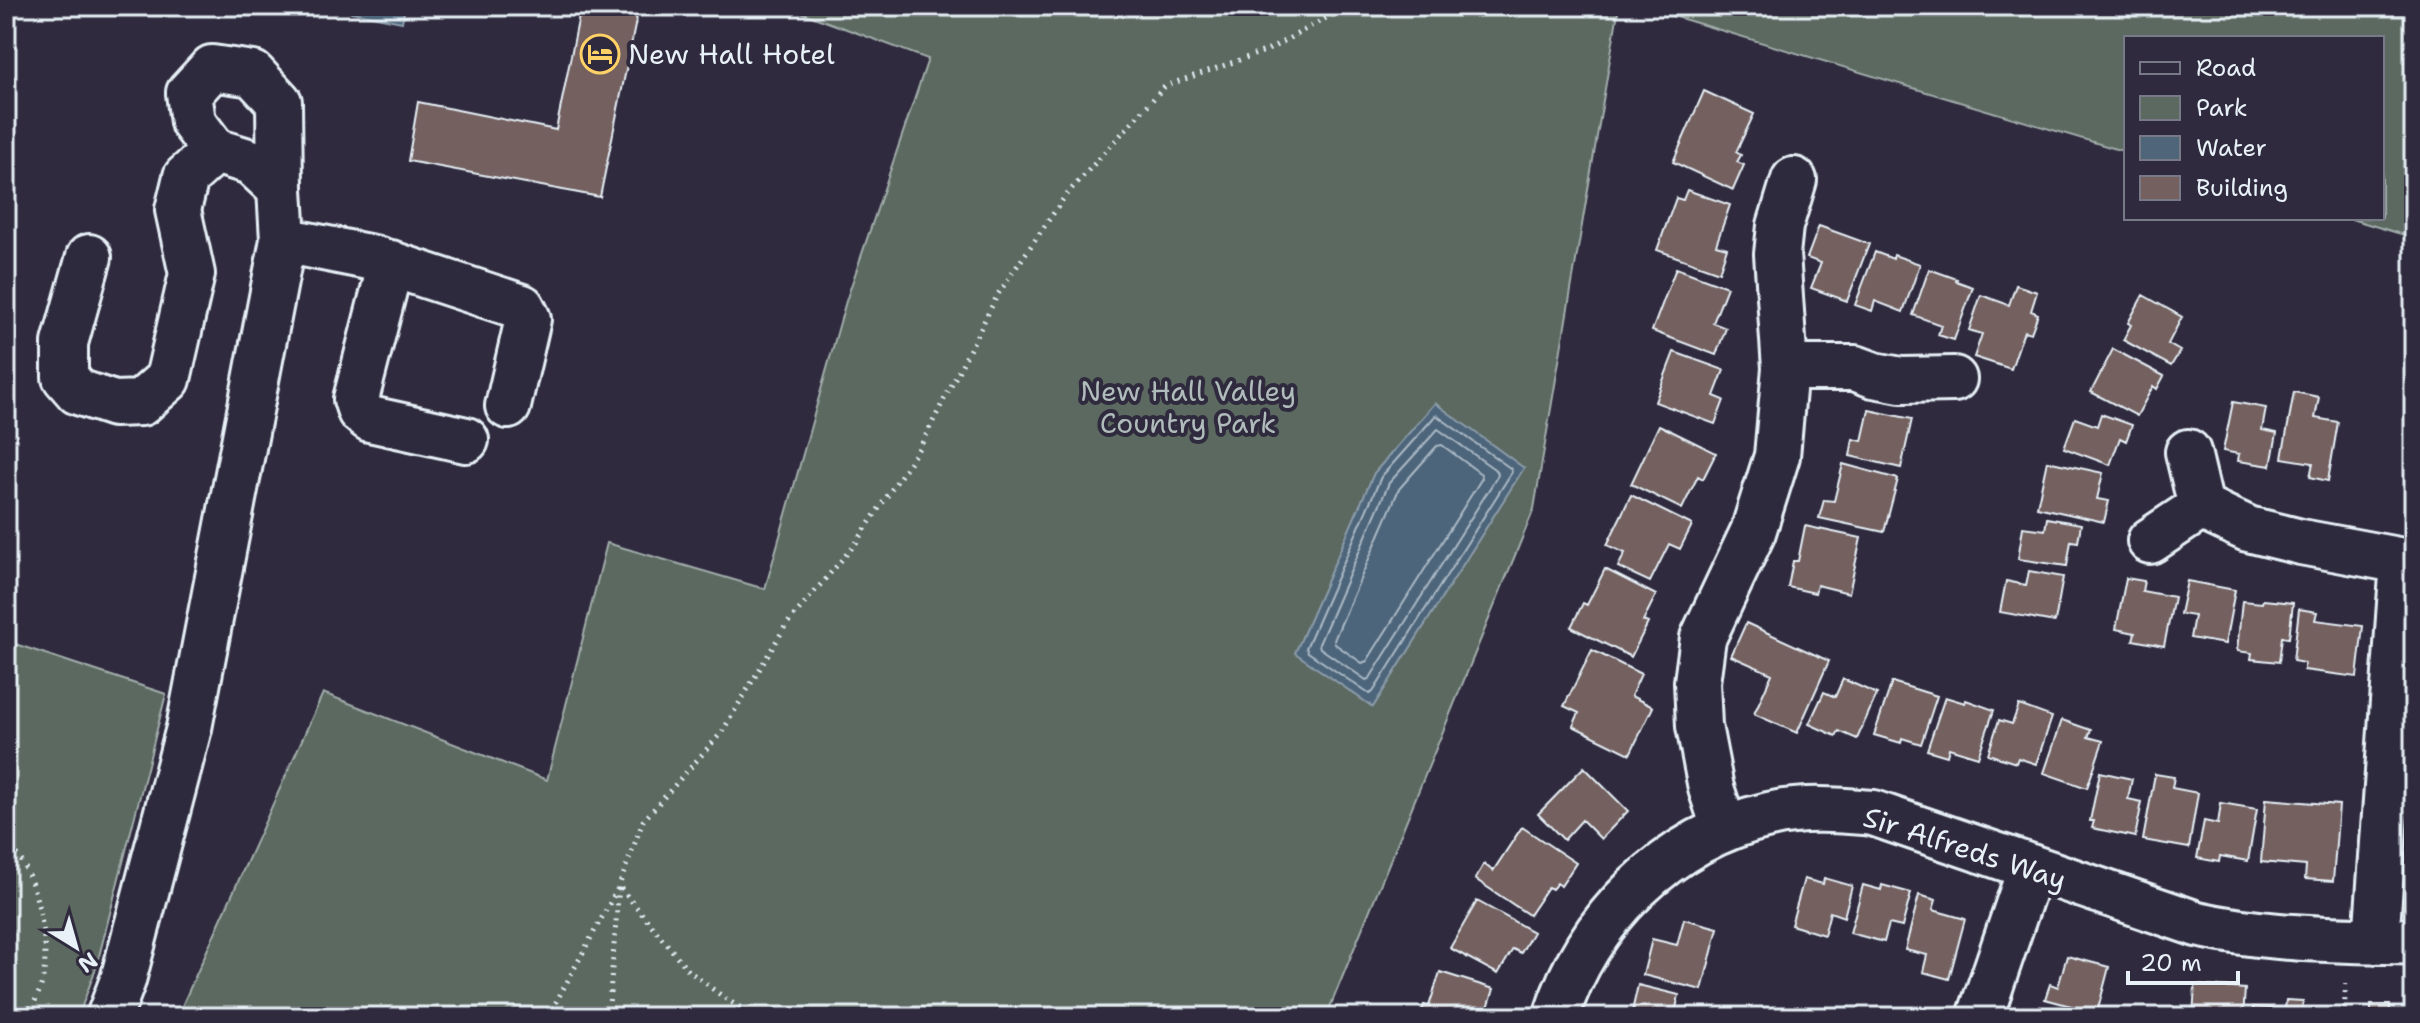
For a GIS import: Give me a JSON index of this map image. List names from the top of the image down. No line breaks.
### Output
{"streets":{"street":["Sir Alfreds Way"]},"parks":["New Hall Valley Country Park"],"places":{"hotel":["New Hall Hotel"]},"legend":["Road","Park","Water","Building"],"scale_bar":"20 m","north":"bottom right"}
